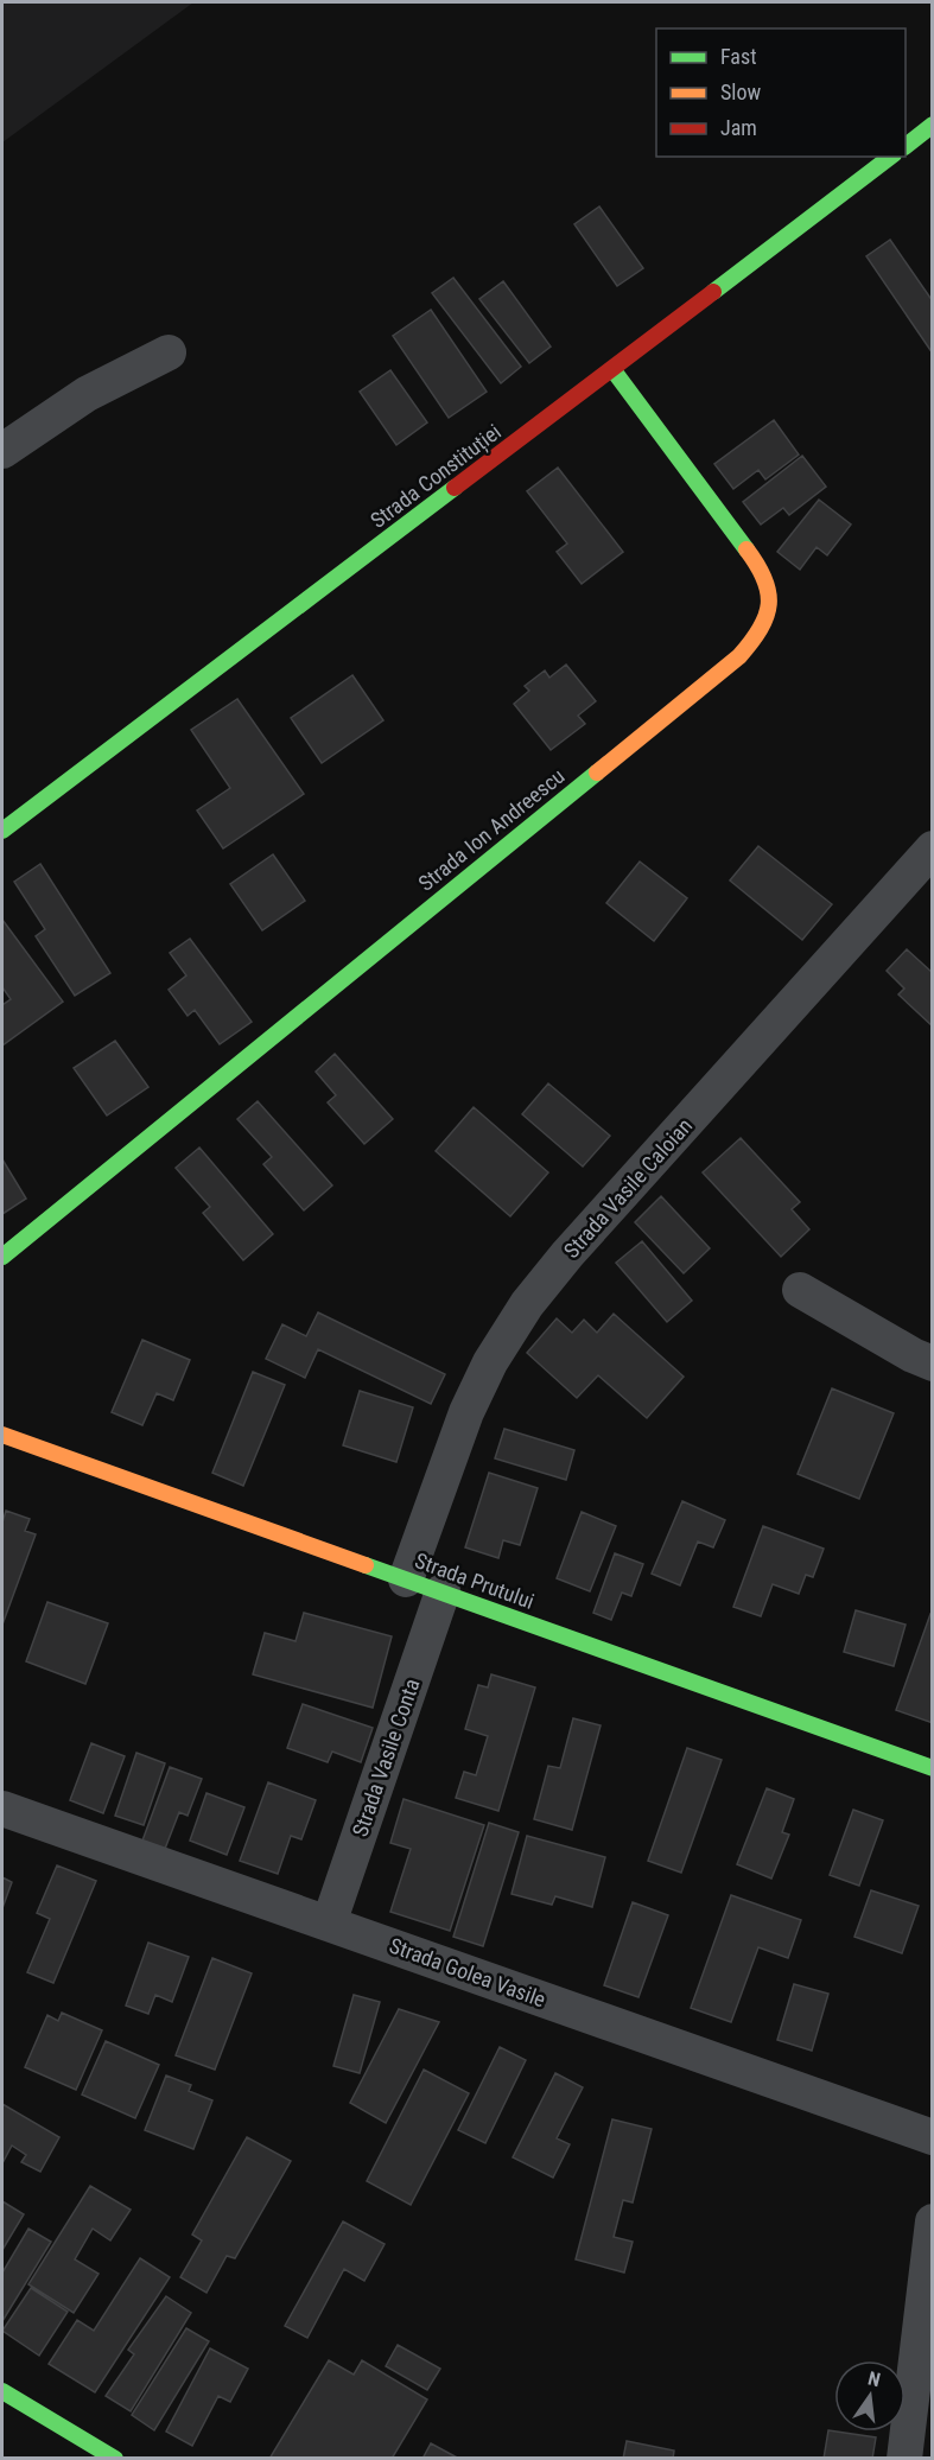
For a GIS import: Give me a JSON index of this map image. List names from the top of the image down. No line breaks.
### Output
{"streets":{"street":["Strada Constituției","Strada Ion Andreescu","Strada Vasile Caloian","Strada Prutului","Strada Vasile Conta","Strada Golea Vasile"]},"crossings":[["Strada Constituției","Strada Ion Andreescu"],["Strada Vasile Caloian","Strada Prutului"],["Strada Prutului","Strada Vasile Conta"],["Strada Vasile Conta","Strada Golea Vasile"]],"legend":["Fast","Slow","Jam"],"north":"top"}
